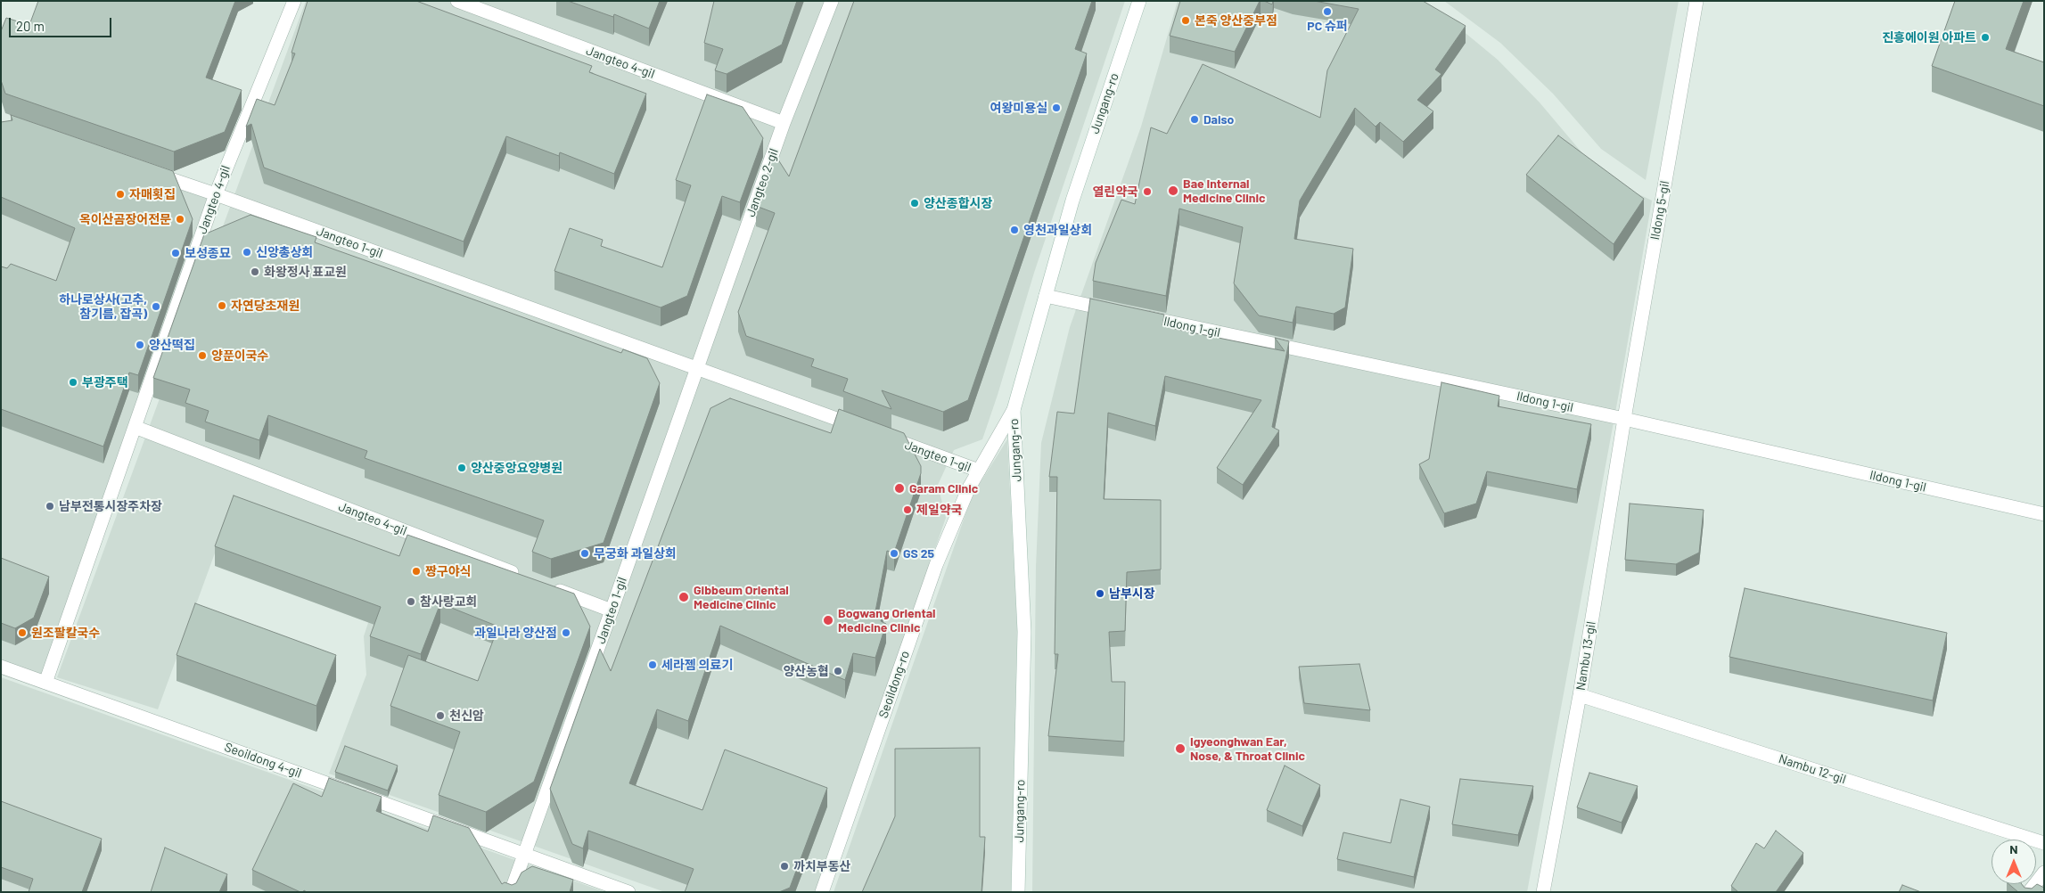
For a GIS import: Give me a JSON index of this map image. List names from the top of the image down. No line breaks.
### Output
{"streets":{"street":["Jangteo 4-gil","Jungang-ro","Jangteo 2-gil","Ildong 5-gil","Jangteo 1-gil","Ildong 1-gil","Nambu 13-gil","Seoildong-ro","Seoildong 4-gil","Nambu 12-gil"]},"crossings":[["Jangteo 4-gil","Jangteo 2-gil"],["Jangteo 4-gil","Jangteo 1-gil"],["Jangteo 4-gil","Seoildong 4-gil"],["Jungang-ro","Ildong 1-gil"],["Jungang-ro","Seoildong-ro"],["Jangteo 2-gil","Jangteo 1-gil"],["Ildong 5-gil","Ildong 1-gil"],["Ildong 5-gil","Nambu 13-gil"],["Jangteo 1-gil","Seoildong-ro"],["Jangteo 1-gil","Seoildong 4-gil"],["Ildong 1-gil","Nambu 13-gil"],["Nambu 13-gil","Nambu 12-gil"]],"places":["PC 슈퍼","본죽 양산중부점","진흥에이원 아파트","여왕미용실","Daiso","Bae Internal Medicine Clinic","열린약국","자매횟집","양산종합시장","옥이산곰장어전문","영천과일상회","신앙총상회","보성종묘","화왕정사 표교원","자연당초재원","하나로상사(고추, 참기름, 잡곡)","양산떡집","양푼이국수","부광주택","양산중앙요양병원","Garam Clinic","남부전통시장주차장","제일약국","무궁화 과일상회","GS 25","짱구야식","남부시장","Gibbeum Oriental Medicine Clinic","참사랑교회","Bogwang Oriental Medicine Clinic","원조팔칼국수","과일나라 양산점","세라젬 의료기","양산농협","천신암","Igyeonghwan Ear, Nose, & Throat Clinic","까치부동산"],"scale_bar":"20 m","north":"top"}
